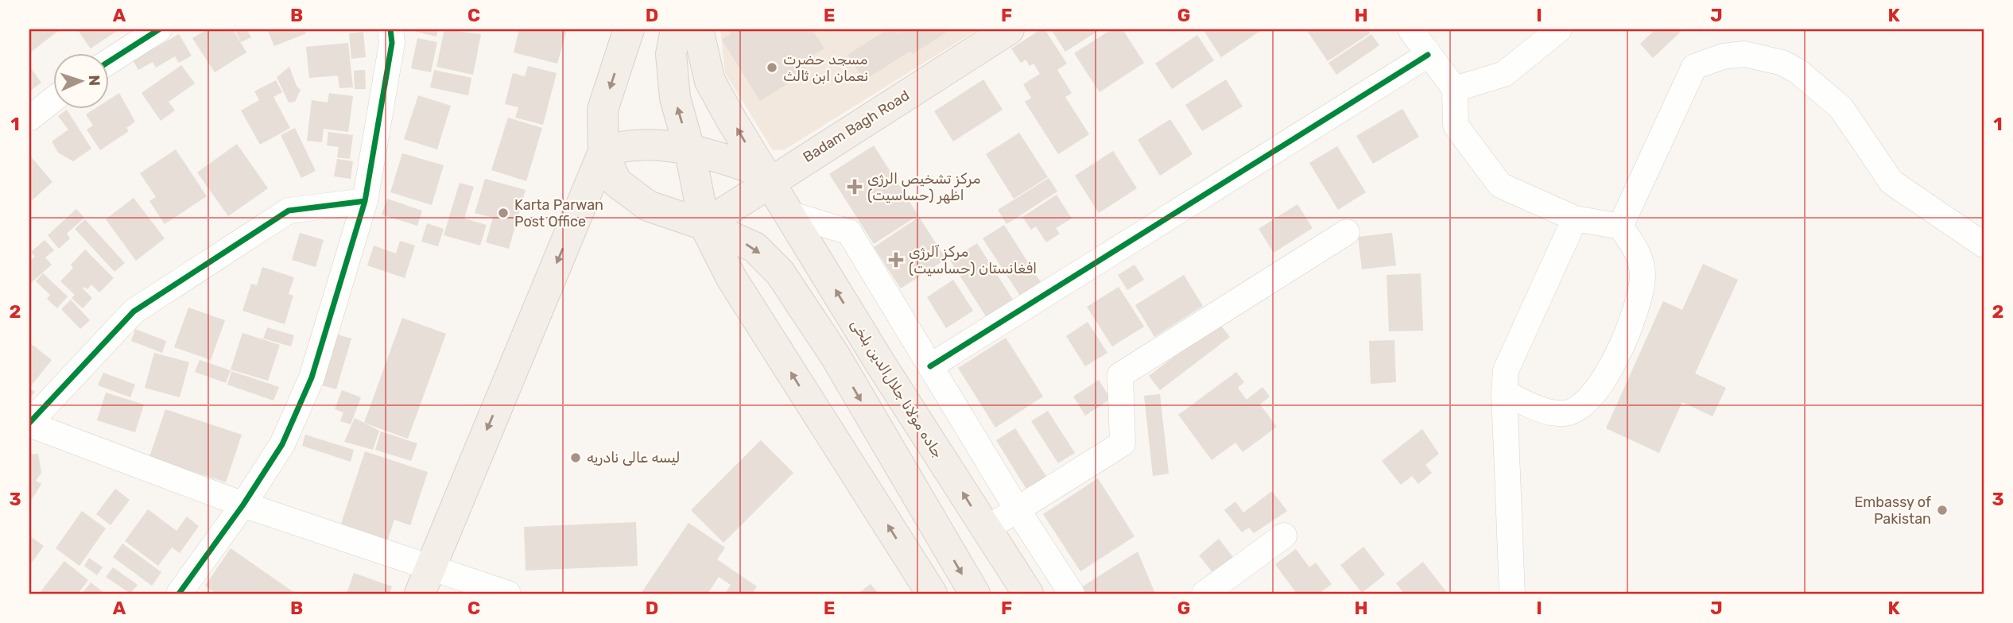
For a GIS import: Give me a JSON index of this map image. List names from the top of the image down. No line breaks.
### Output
{"streets":{"main road":["Badam Bagh Road","جاده مولانا جلال‌الدین بلخی"]},"crossings":[["Badam Bagh Road","جاده مولانا جلال‌الدین بلخی"]],"places":{"other":["مسجد حضرت نعمان ابن ثالث","Karta Parwan Post Office","لیسه عالی نادریه","Embassy of Pakistan"],"health":["مرکز تشخیص الرژی (حساسیت) اظهر","مرکز آلرژی (حساسیت) افغانستان"]},"north":"right","grid":{"columns":["A","B","C","D","E","F","G","H","I","J","K"],"rows":["1","2","3"]}}
